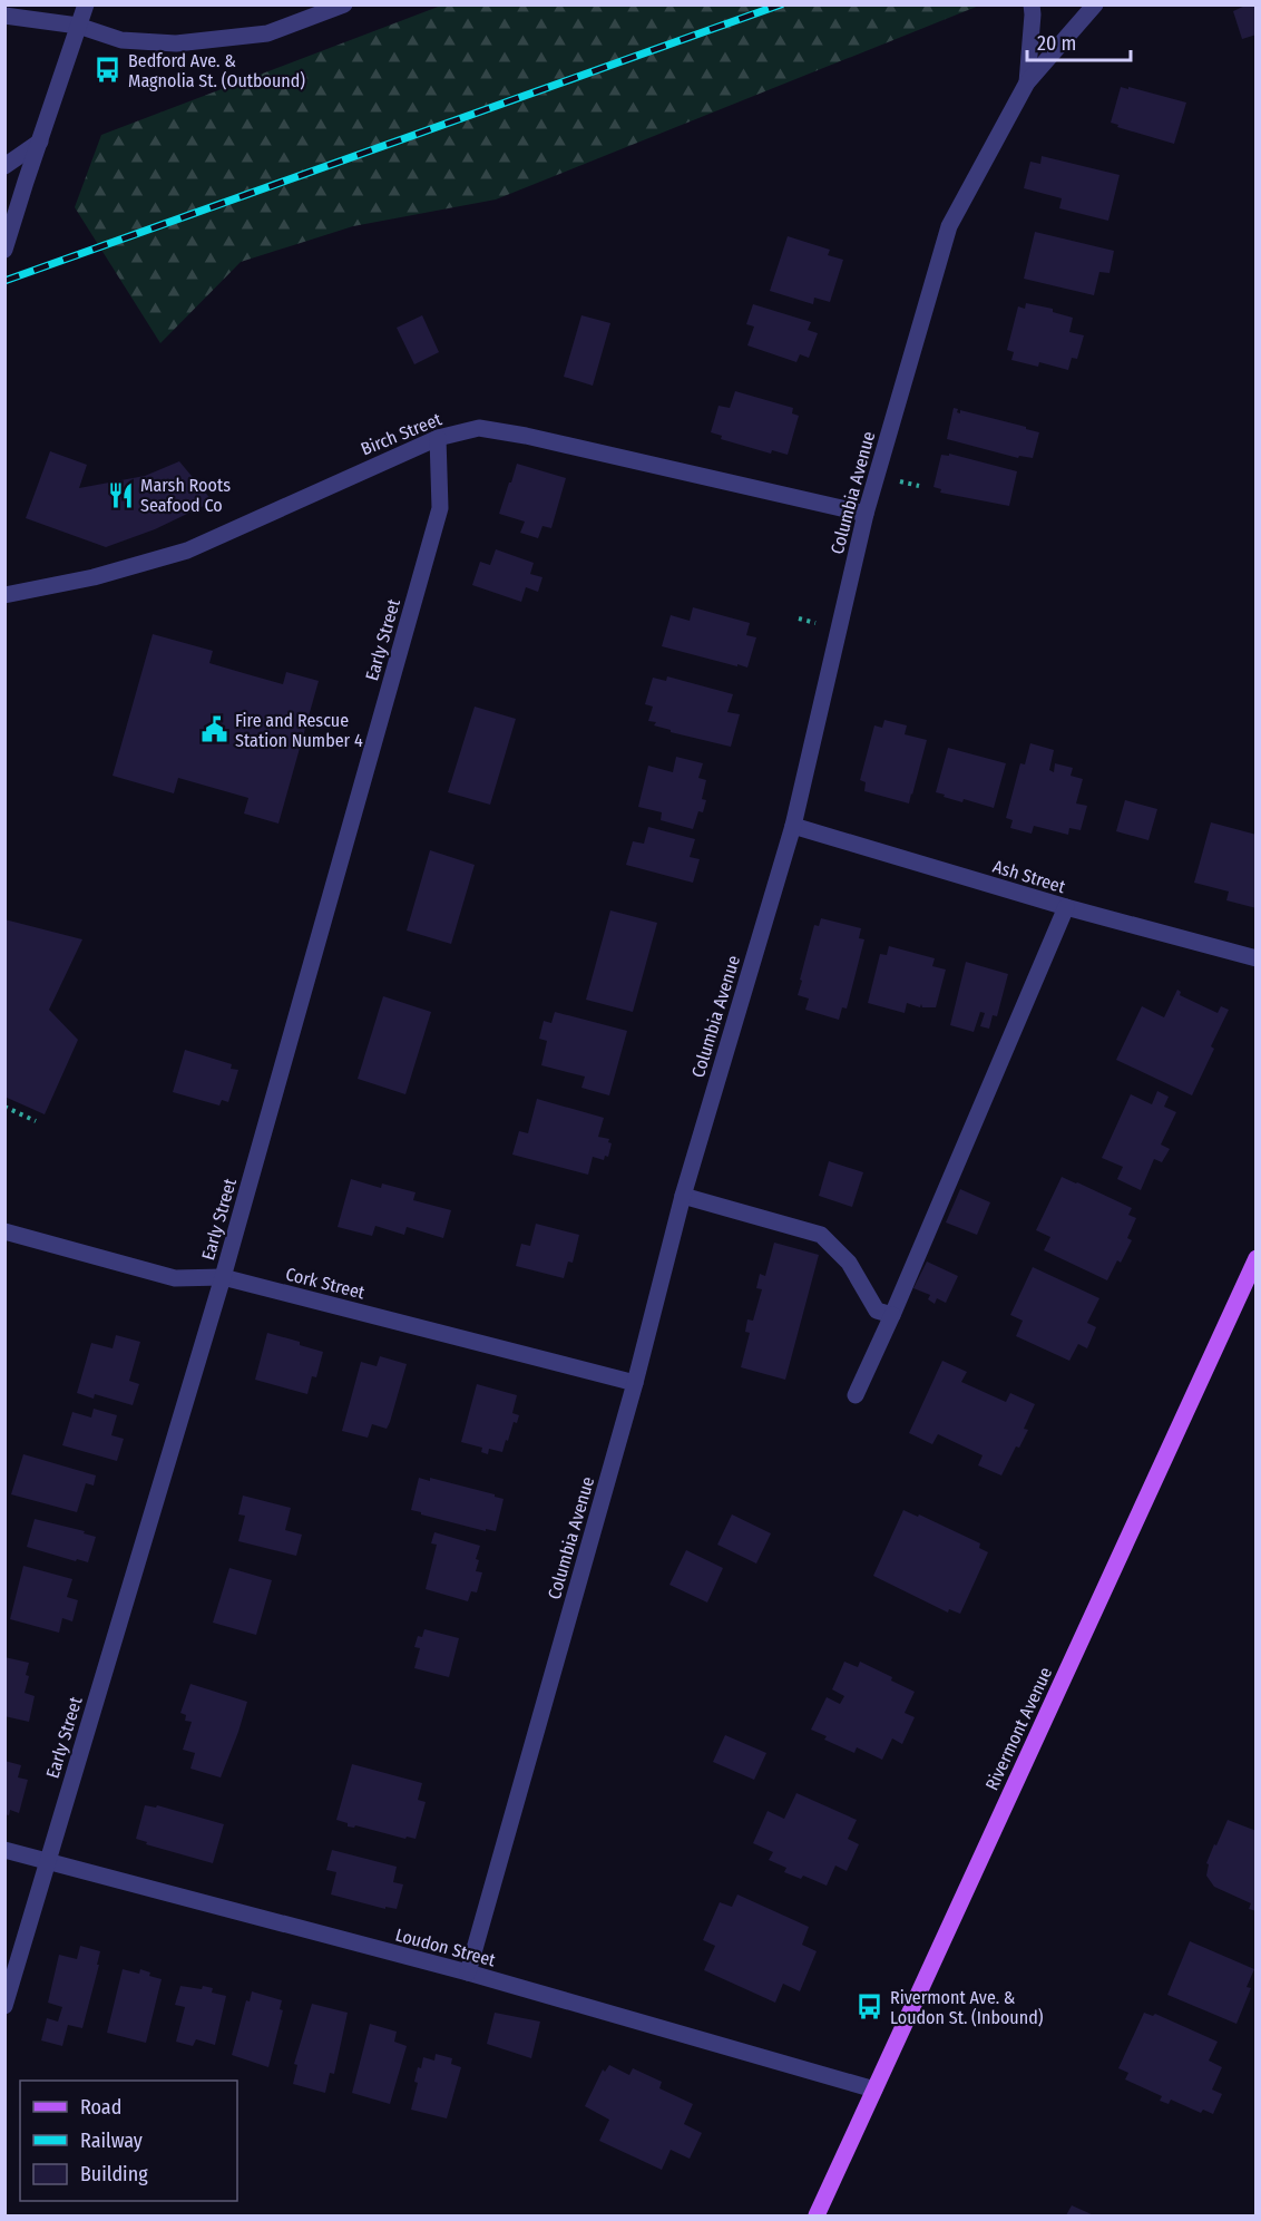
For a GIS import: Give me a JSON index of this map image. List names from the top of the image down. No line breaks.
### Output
{"streets":{"main road":["Rivermont Avenue"],"street":["Birch Street","Columbia Avenue","Early Street","Ash Street","Cork Street","Loudon Street"]},"crossings":[["Birch Street","Columbia Avenue"],["Birch Street","Early Street"],["Columbia Avenue","Ash Street"],["Columbia Avenue","Cork Street"],["Columbia Avenue","Loudon Street"],["Early Street","Cork Street"],["Early Street","Loudon Street"],["Rivermont Avenue","Loudon Street"]],"places":{"bus stop":["Bedford Ave. & Magnolia St. (Outbound)","Rivermont Ave. & Loudon St. (Inbound)"],"restaurant":["Marsh Roots Seafood Co"],"public building":["Fire and Rescue Station Number 4"]},"legend":["Road","Railway","Building"],"scale_bar":"20 m"}
